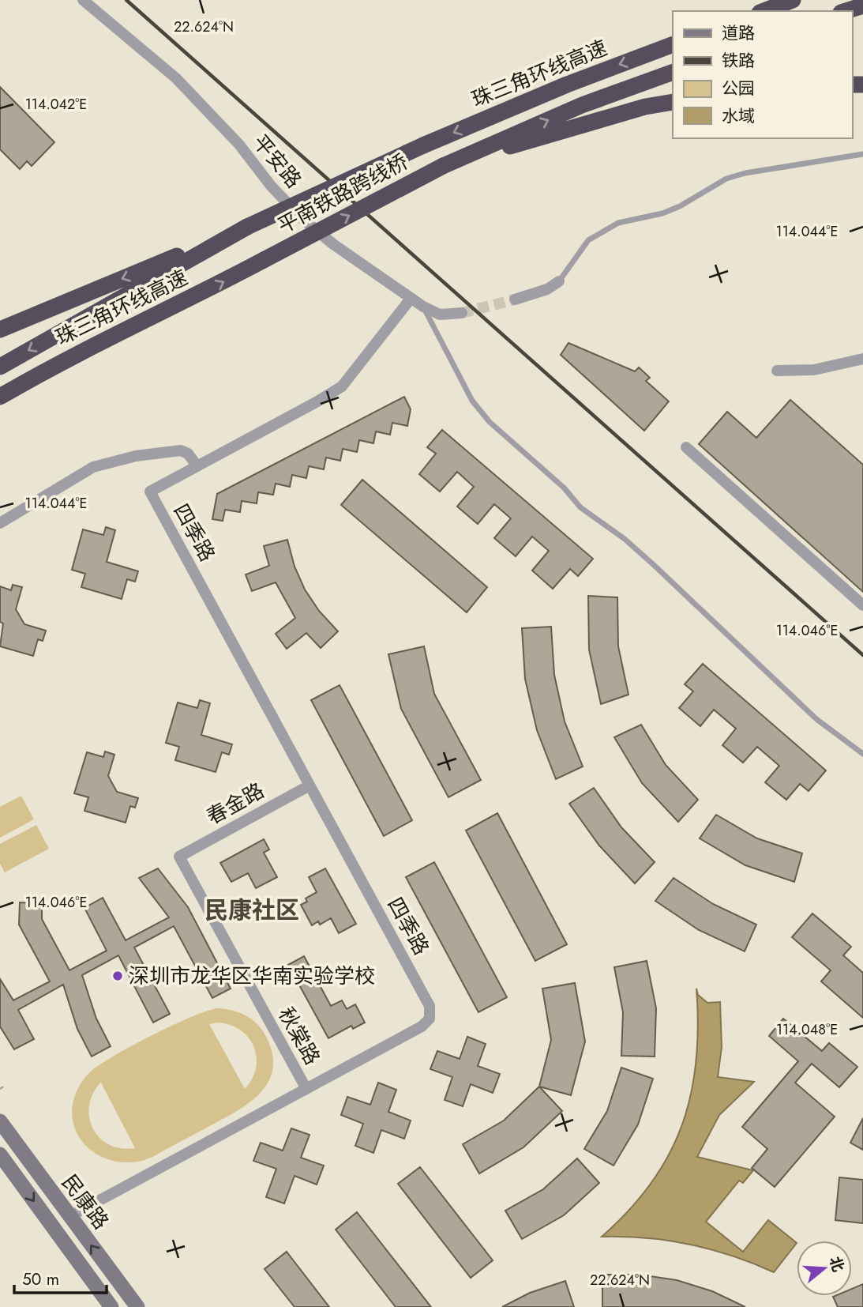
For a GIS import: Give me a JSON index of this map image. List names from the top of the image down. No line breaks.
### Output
{"streets":{"highway":["珠三角环线高速","平南铁路跨线桥"],"main road":["民康路"],"street":["平安路","四季路","春金路","秋棠路"]},"crossings":[["珠三角环线高速","平南铁路跨线桥"],["四季路","春金路"],["四季路","秋棠路"],["四季路","民康路"],["春金路","秋棠路"]],"districts":["民康社区"],"places":["深圳市龙华区华南实验学校"],"legend":["道路","铁路","公园","水域"],"scale_bar":"50 m","north":"right","coordinates":["22.624°N","114.042°E","114.044°E","114.046°E","114.048°E"]}
